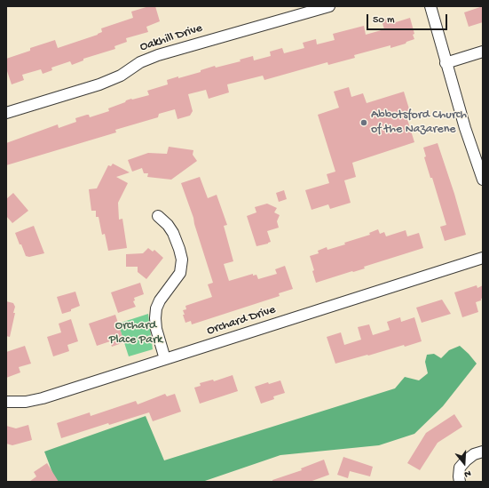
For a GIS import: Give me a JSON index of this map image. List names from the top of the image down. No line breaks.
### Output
{"streets":{"street":["Oakhill Drive","Orchard Drive"]},"parks":["Orchard Place Park"],"places":["Abbotsford Church of the Nazarene"],"scale_bar":"50 m","north":"bottom"}
